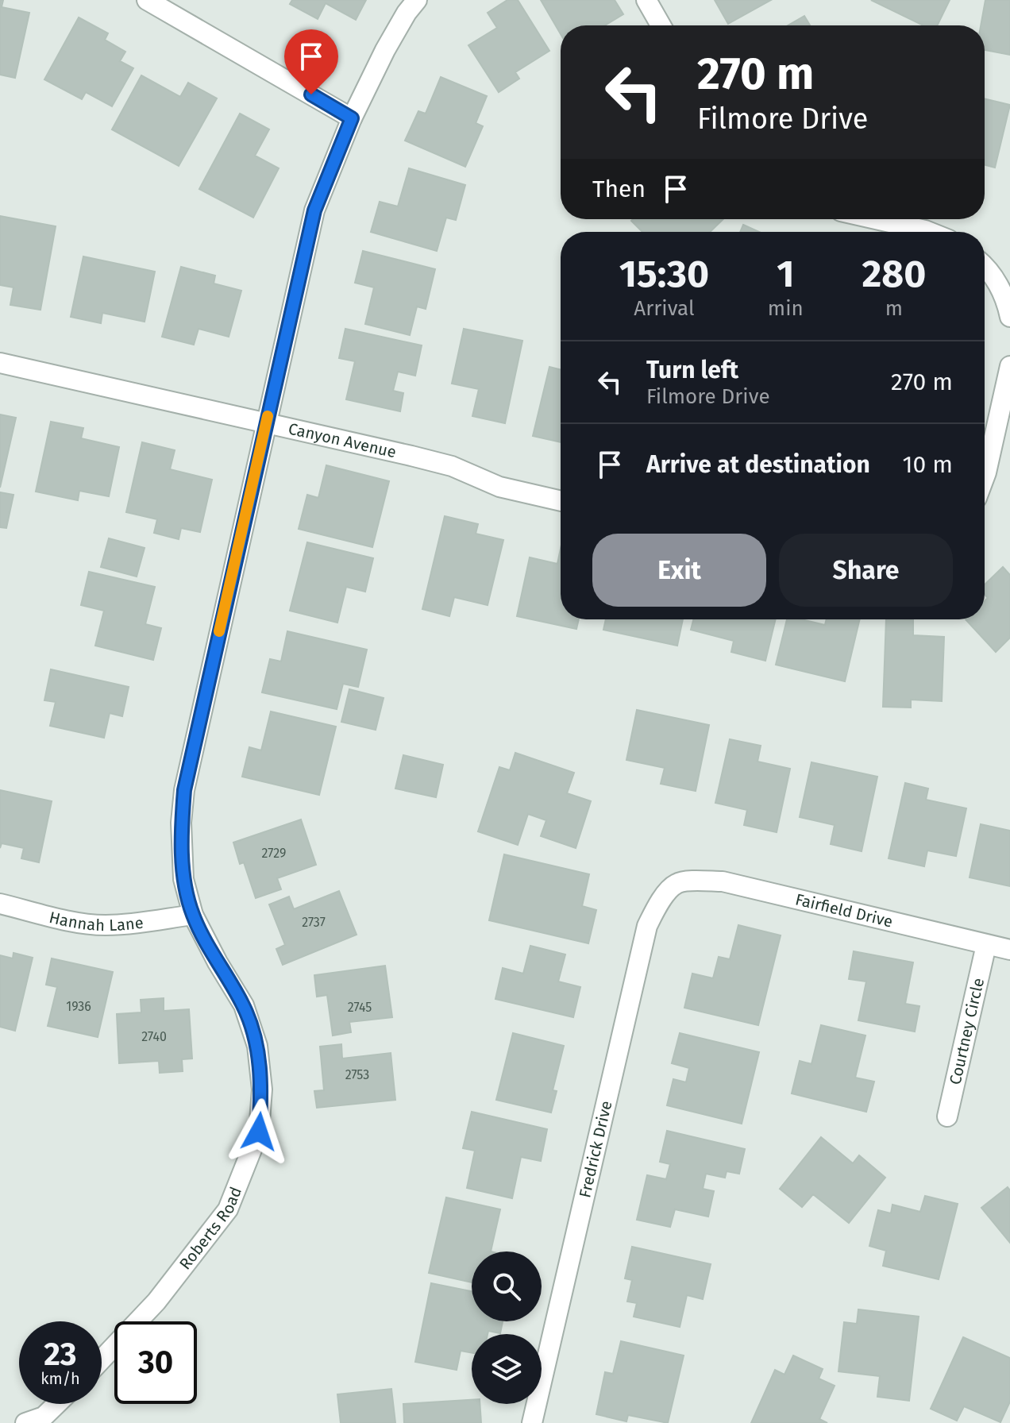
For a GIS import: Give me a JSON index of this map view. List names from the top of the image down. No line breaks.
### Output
{"streets":{"street":["Canyon Avenue","Fairfield Drive","Hannah Lane","Courtney Circle","Fredrick Drive","Roberts Road"]},"crossings":[["Canyon Avenue","Roberts Road"],["Fairfield Drive","Courtney Circle"],["Fairfield Drive","Fredrick Drive"],["Hannah Lane","Roberts Road"]],"house_numbers":["2729","2737","1936","2745","2740","2753"],"page":{"turn":["270 m","Filmore Drive"],"then":"Then","eta":["15:30","Arrival","1","min","280","m"],"list":[{"name":"Turn left","note":"Filmore Drive","value":"270 m"},{"name":"Arrive at destination","value":"10 m"}],"buttons":["Exit","Share"],"speed":"23 km/h","limit":"30"}}
